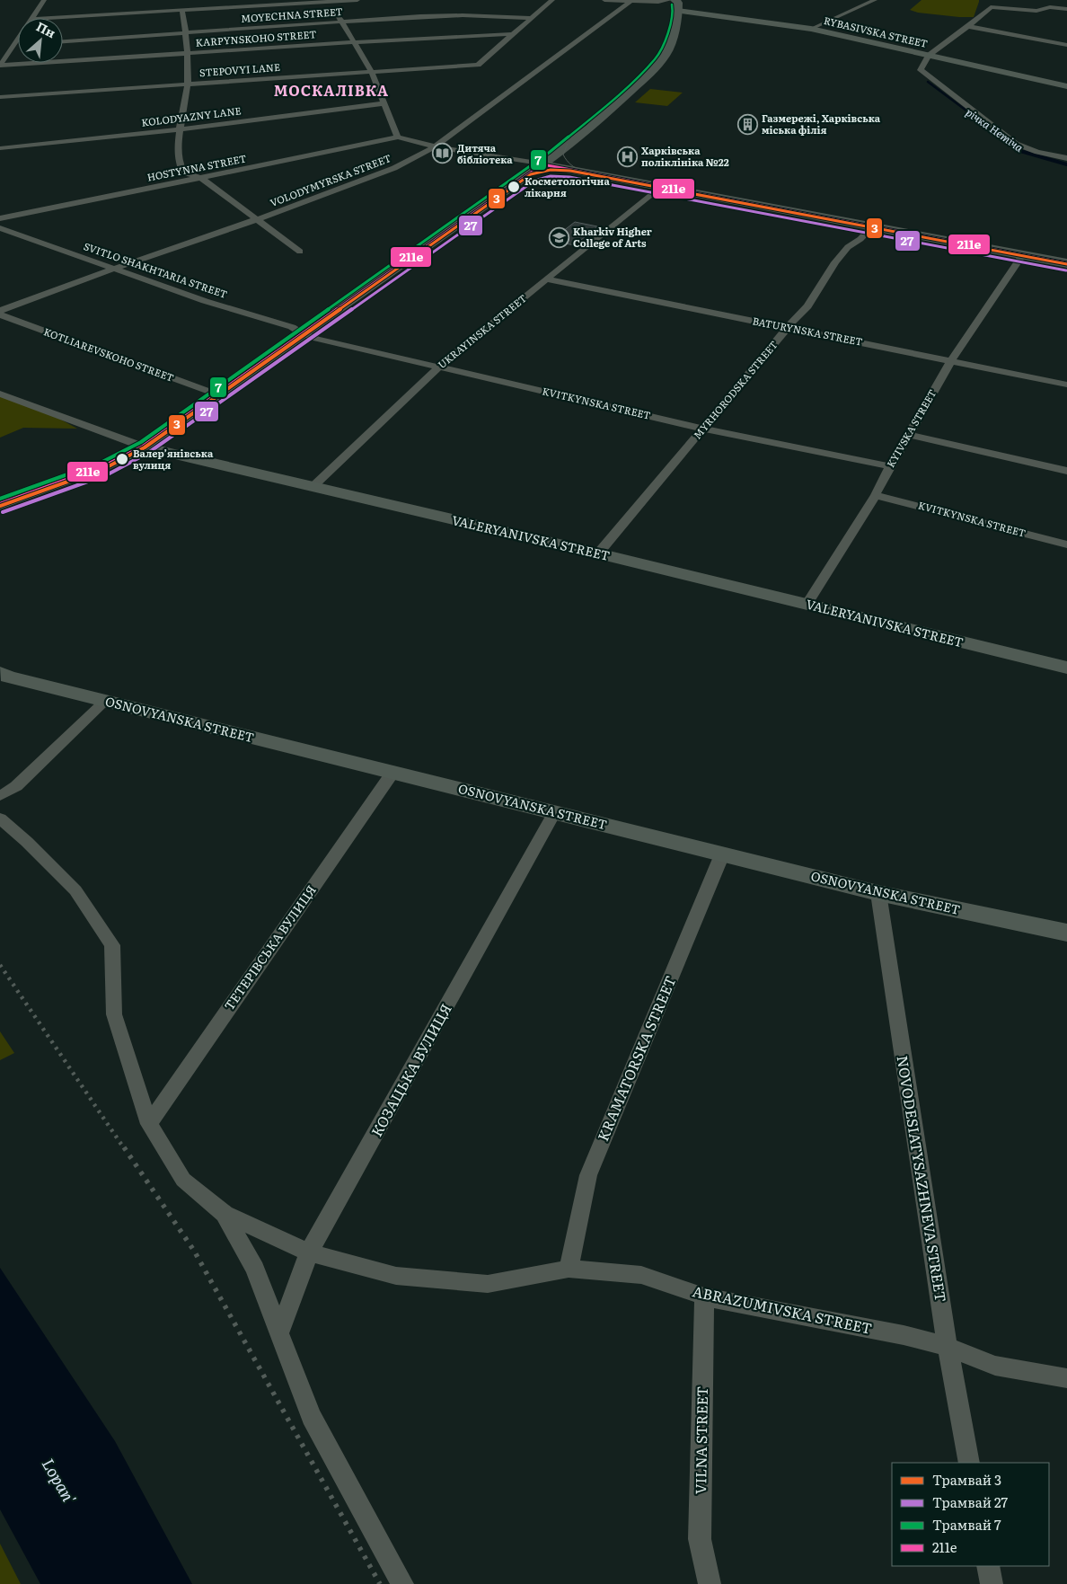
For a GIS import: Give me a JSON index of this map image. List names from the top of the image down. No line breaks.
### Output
{"streets":{"street":["MOYECHNA STREET","RYBASIVSKA STREET","KARPYNSKOHO STREET","STEPOVYI LANE","KOLODYAZNY LANE","HOSTYNNA STREET","VOLODYMYRSKA STREET","SVITLO SHAKHTARIA STREET","UKRAYINSKA STREET","BATURYNSKA STREET","KOTLIAREVSKOHO STREET","MYRHORODSKA STREET","KVITKYNSKA STREET","KYIVSKA STREET","VALERYANIVSKA STREET","OSNOVYANSKA STREET","ТЕТЕРІВСЬКА ВУЛИЦЯ","KRAMATORSKA STREET","КОЗАЦЬКА ВУЛИЦЯ","NOVODESIATYSAZHNEVA STREET","ABRAZUMIVSKA STREET","VILNA STREET"]},"crossings":[["KARPYNSKOHO STREET","STEPOVYI LANE"],["VOLODYMYRSKA STREET","SVITLO SHAKHTARIA STREET"],["SVITLO SHAKHTARIA STREET","KVITKYNSKA STREET"],["UKRAYINSKA STREET","BATURYNSKA STREET"],["UKRAYINSKA STREET","KVITKYNSKA STREET"],["UKRAYINSKA STREET","VALERYANIVSKA STREET"],["BATURYNSKA STREET","MYRHORODSKA STREET"],["BATURYNSKA STREET","KYIVSKA STREET"],["MYRHORODSKA STREET","KVITKYNSKA STREET"],["MYRHORODSKA STREET","VALERYANIVSKA STREET"],["KVITKYNSKA STREET","KYIVSKA STREET"],["KYIVSKA STREET","VALERYANIVSKA STREET"],["OSNOVYANSKA STREET","ТЕТЕРІВСЬКА ВУЛИЦЯ"],["OSNOVYANSKA STREET","KRAMATORSKA STREET"],["OSNOVYANSKA STREET","КОЗАЦЬКА ВУЛИЦЯ"],["OSNOVYANSKA STREET","NOVODESIATYSAZHNEVA STREET"],["KRAMATORSKA STREET","ABRAZUMIVSKA STREET"],["КОЗАЦЬКА ВУЛИЦЯ","ABRAZUMIVSKA STREET"],["NOVODESIATYSAZHNEVA STREET","ABRAZUMIVSKA STREET"],["ABRAZUMIVSKA STREET","VILNA STREET"]],"districts":["МОСКАЛІВКА"],"water":["річка Нетіча","Lopan'"],"places":{"building":["Газмережі, Харківська міська філія"],"library":["Дитяча бібліотека"],"hospital":["Харківська поліклініка №22"],"other":["Косметологічна лікарня","Валер’янівська вулиця"],"school or university":["Kharkiv Higher College of Arts"]},"lines":["tram line 7","transit line 211е","tram line 3","tram line 27"],"legend":["Трамвай 3","Трамвай 27","Трамвай 7","211е"],"north":"top right"}
